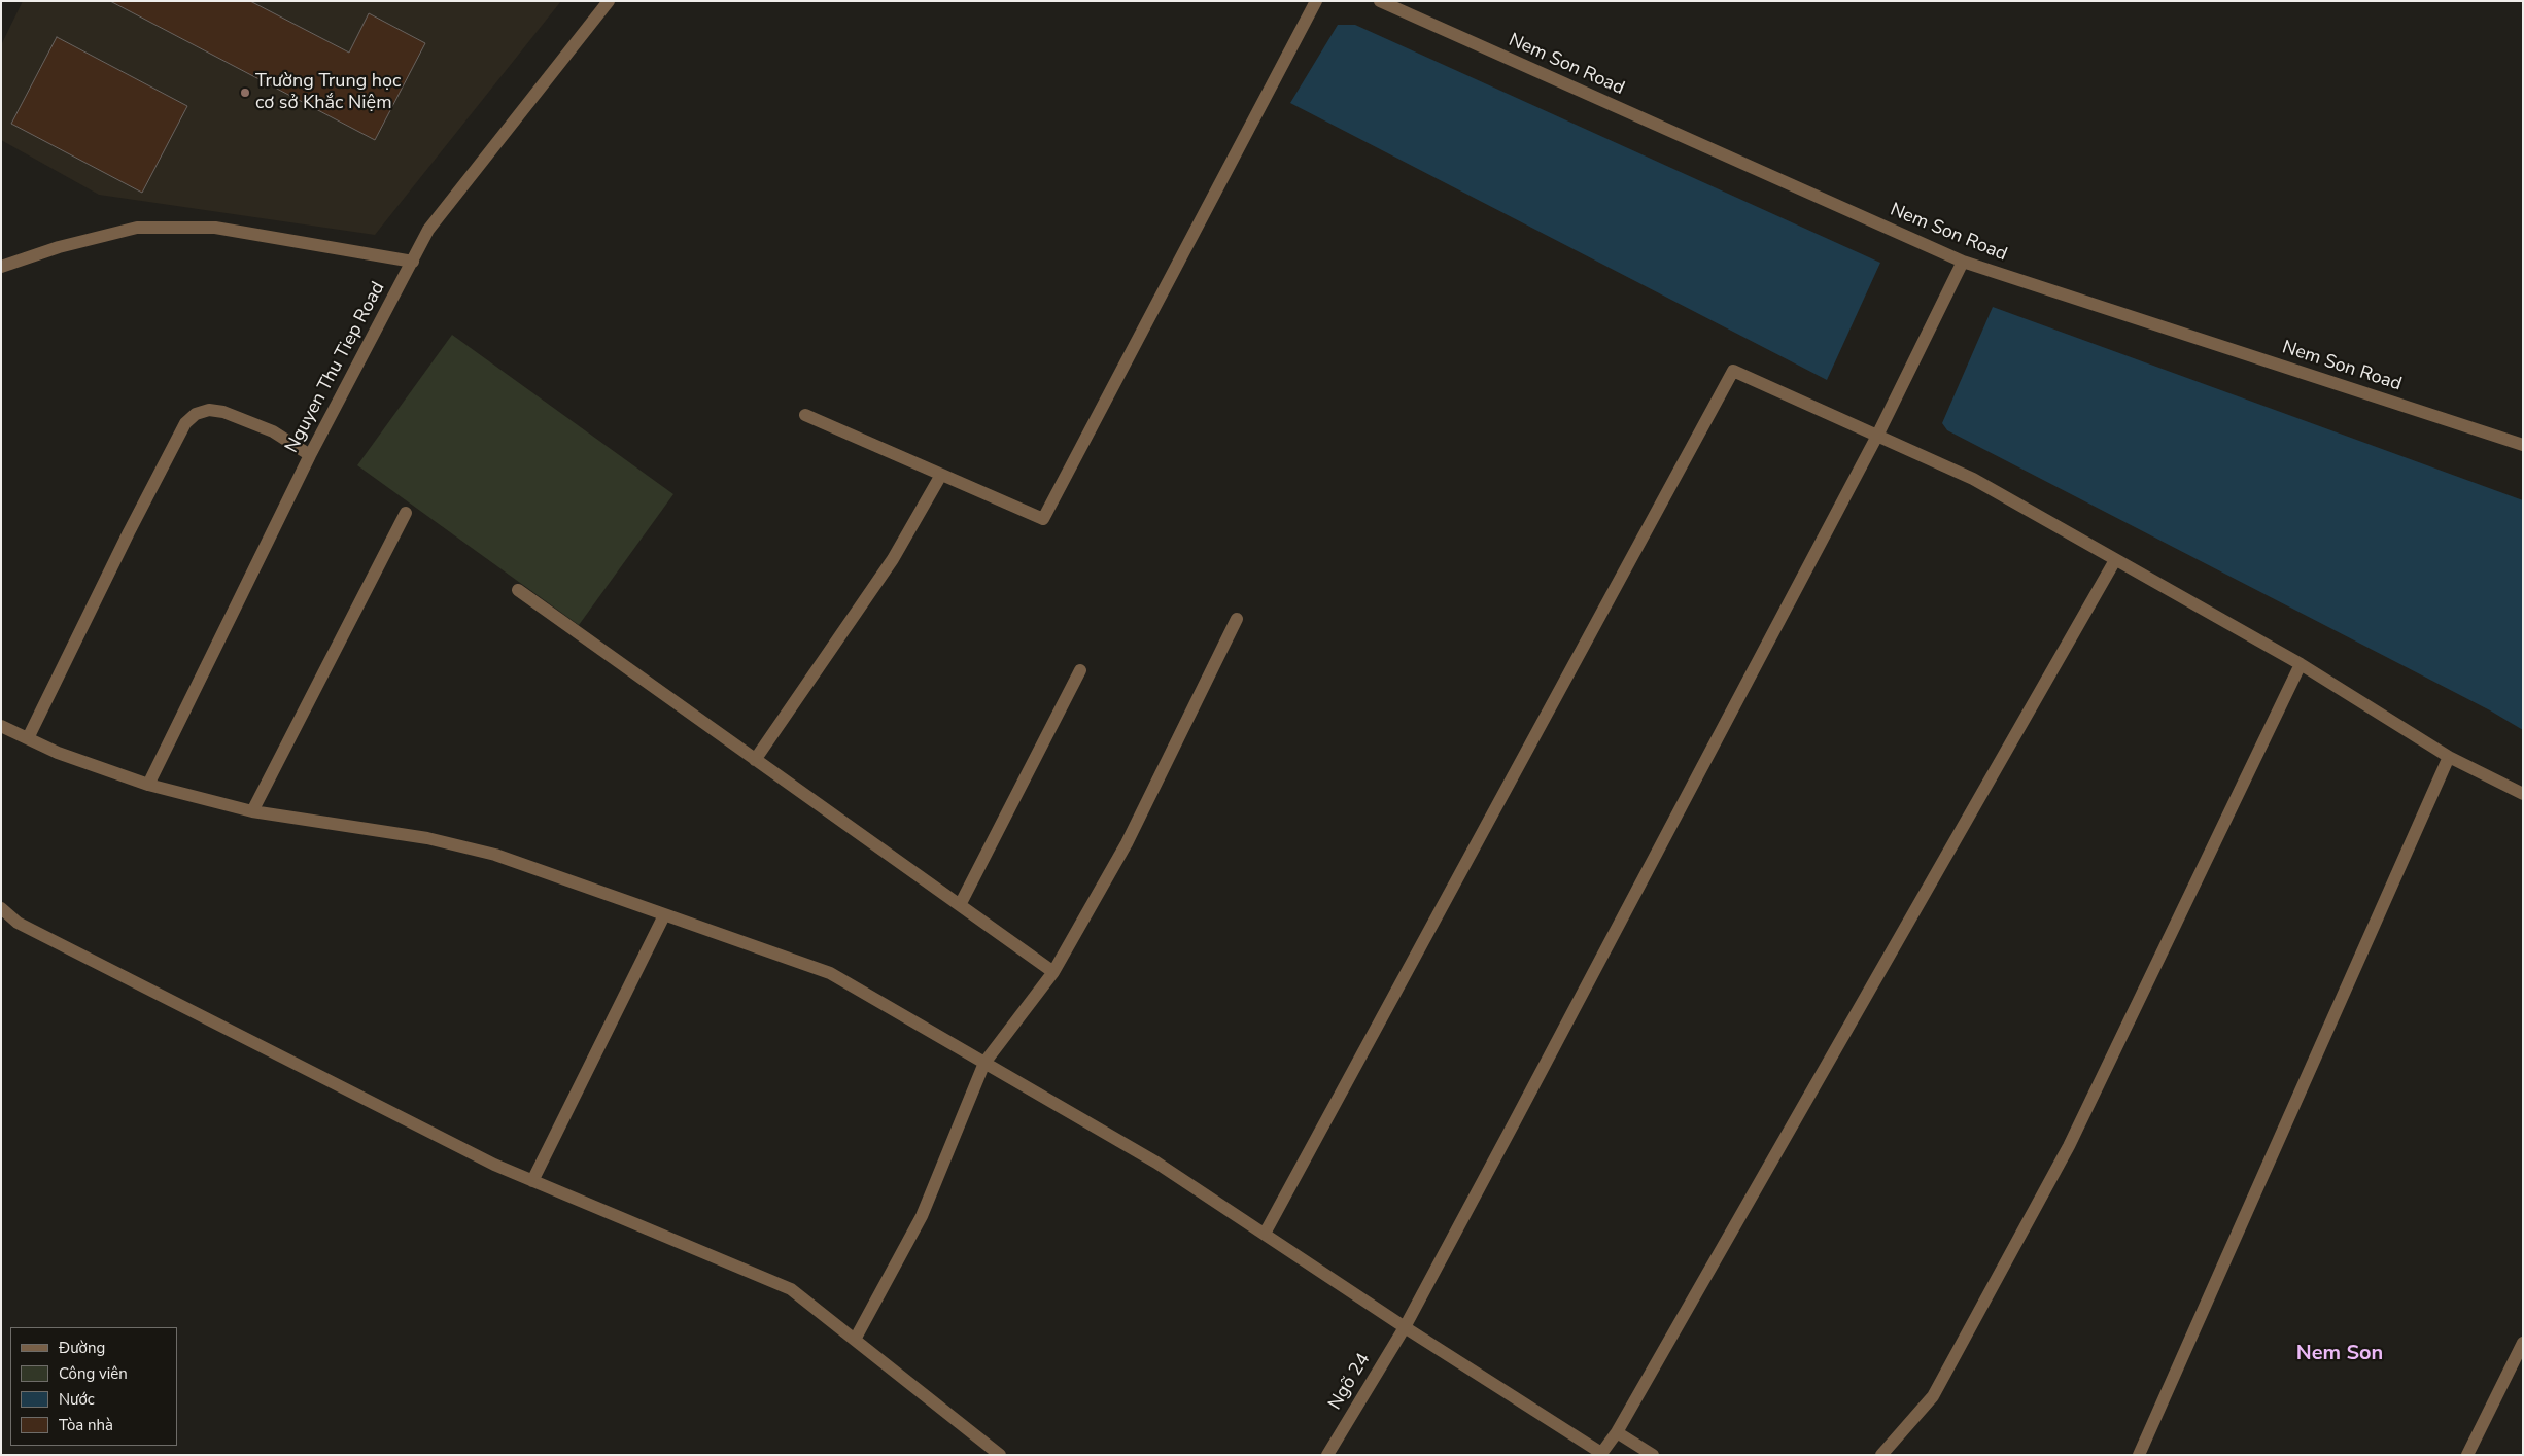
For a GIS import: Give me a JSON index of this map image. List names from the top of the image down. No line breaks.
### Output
{"streets":{"street":["Nem Son Road","Nguyen Thu Tiep Road","Ngõ 24"]},"crossings":[["Nem Son Road","Ngõ 24"]],"districts":["Nem Son"],"places":["Trường Trung học cơ sở Khắc Niệm"],"legend":["Đường","Công viên","Nước","Tòa nhà"]}
